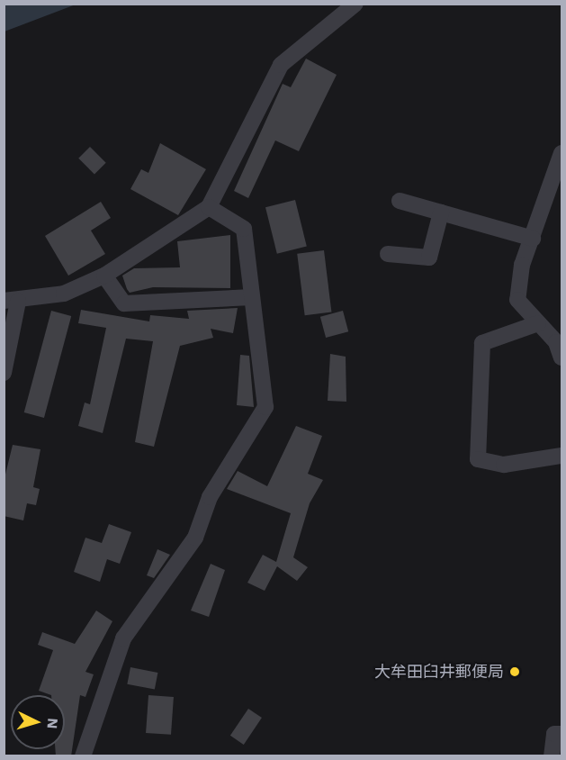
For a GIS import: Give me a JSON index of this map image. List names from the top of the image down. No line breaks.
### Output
{"places":["大牟田臼井郵便局"],"north":"right"}
